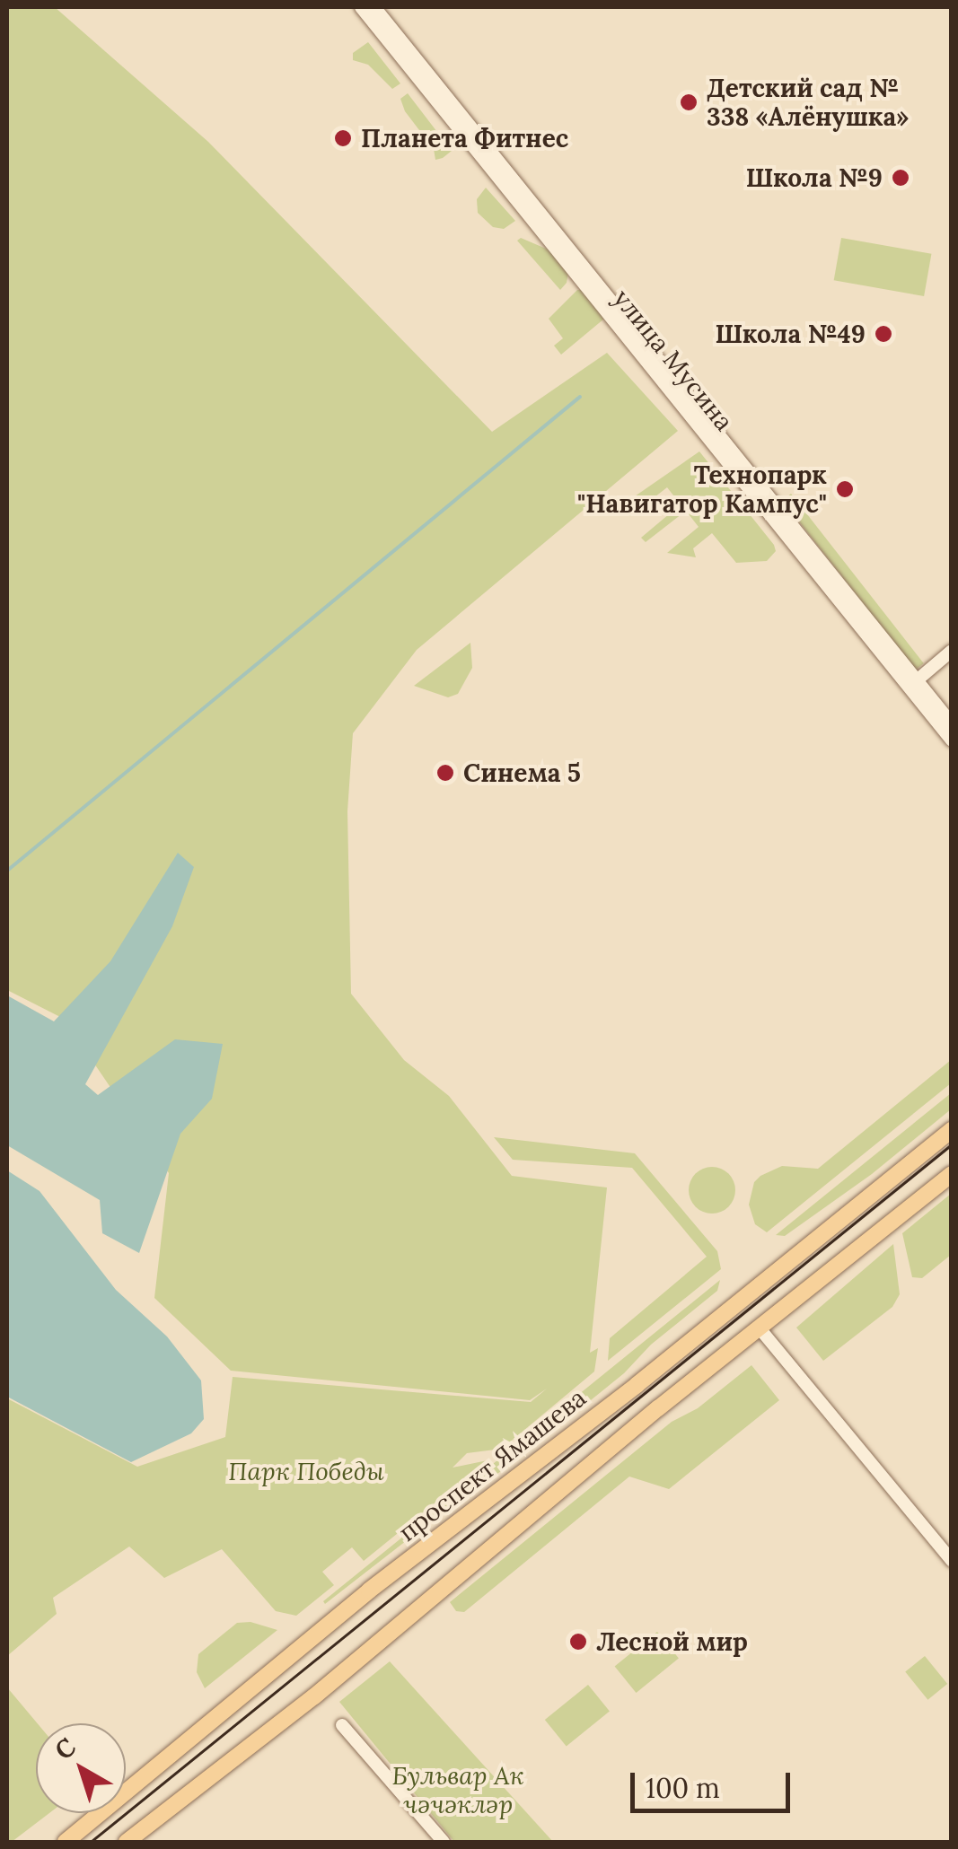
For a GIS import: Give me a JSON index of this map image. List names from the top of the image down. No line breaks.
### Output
{"streets":{"main road":["проспект Ямашева"],"street":["улица Мусина"]},"parks":["Парк Победы","Бульвар Ак чәчәкләр"],"places":["Детский сад № 338 «Алёнушка»","Планета Фитнес","Школа №9","Школа №49","Технопарк \"Навигатор Кампус\"","Синема 5","Лесной мир"],"scale_bar":"100 m","north":"top left"}
